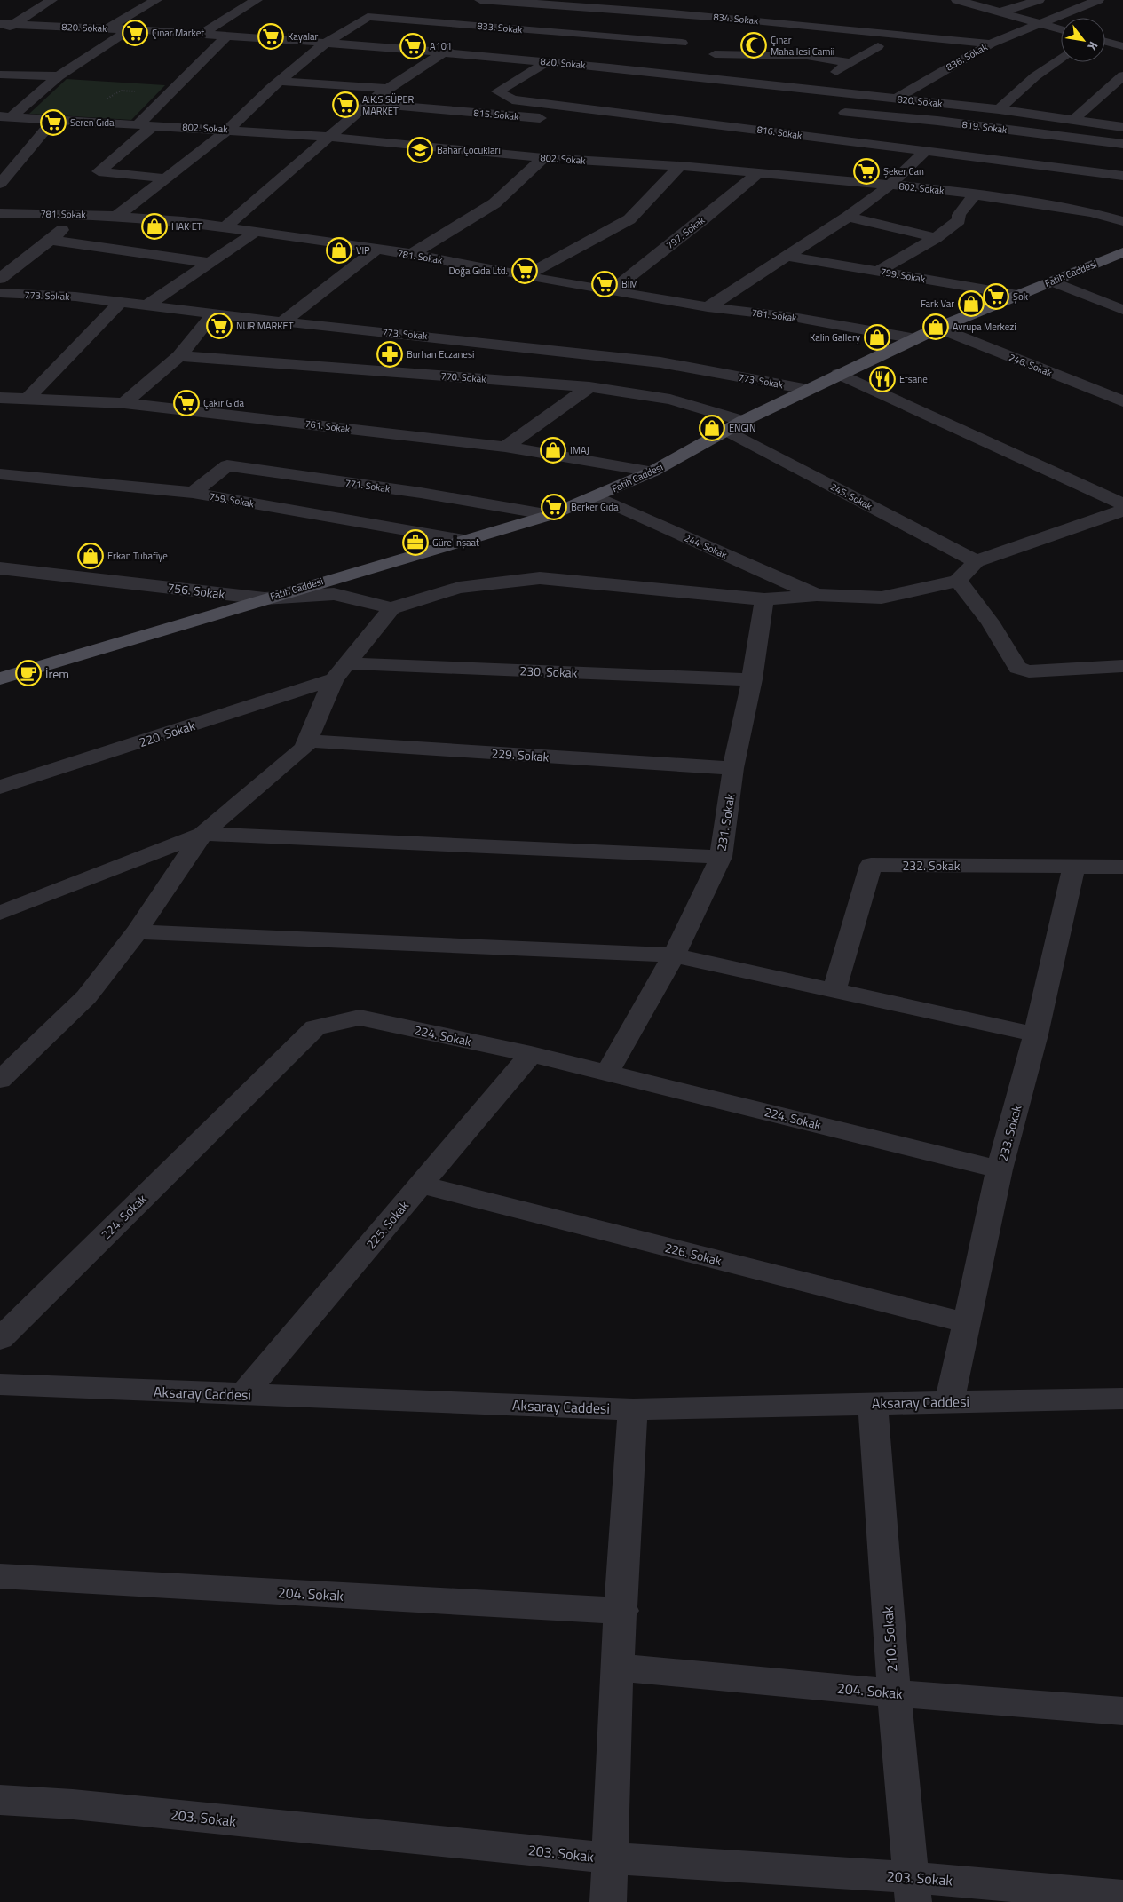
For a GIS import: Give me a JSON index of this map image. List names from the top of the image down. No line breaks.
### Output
{"streets":{"main road":["Fatih Caddesi"],"street":["834. Sokak","820. Sokak","833. Sokak","836. Sokak","815. Sokak","819. Sokak","802. Sokak","816. Sokak","781. Sokak","797. Sokak","799. Sokak","773. Sokak","246. Sokak","770. Sokak","761. Sokak","771. Sokak","245. Sokak","759. Sokak","244. Sokak","756. Sokak","230. Sokak","220. Sokak","229. Sokak","231. Sokak","232. Sokak","224. Sokak","233. Sokak","225. Sokak","226. Sokak","Aksaray Caddesi","204. Sokak","210. Sokak","203. Sokak"]},"crossings":[["834. Sokak","836. Sokak"],["820. Sokak","833. Sokak"],["820. Sokak","836. Sokak"],["820. Sokak","816. Sokak"],["833. Sokak","802. Sokak"],["833. Sokak","781. Sokak"],["802. Sokak","797. Sokak"],["781. Sokak","797. Sokak"],["781. Sokak","Fatih Caddesi"],["Fatih Caddesi","799. Sokak"],["Fatih Caddesi","773. Sokak"],["Fatih Caddesi","246. Sokak"],["Fatih Caddesi","770. Sokak"],["Fatih Caddesi","761. Sokak"],["Fatih Caddesi","771. Sokak"],["Fatih Caddesi","245. Sokak"],["Fatih Caddesi","759. Sokak"],["Fatih Caddesi","244. Sokak"],["Fatih Caddesi","756. Sokak"],["771. Sokak","759. Sokak"],["230. Sokak","220. Sokak"],["230. Sokak","231. Sokak"],["229. Sokak","231. Sokak"],["231. Sokak","224. Sokak"],["232. Sokak","233. Sokak"],["224. Sokak","233. Sokak"],["224. Sokak","225. Sokak"],["233. Sokak","226. Sokak"],["233. Sokak","Aksaray Caddesi"],["225. Sokak","226. Sokak"],["225. Sokak","Aksaray Caddesi"],["Aksaray Caddesi","210. Sokak"],["204. Sokak","210. Sokak"],["210. Sokak","203. Sokak"]],"places":{"supermarket":["Çınar Market","Kayalar","A101","A.K.S SÜPER MARKET","Seren Gıda","Şeker Can","Doğa Gıda Ltd.","BİM","Şok","NUR MARKET","Çakır Gıda","Berker Gıda"],"mosque":["Çınar Mahallesi Camii"],"school or university":["Bahar Çocukları"],"shop":["HAK ET","VIP","Fark Var","Avrupa Merkezi","Kalin Gallery","ENGIN","IMAJ","Erkan Tuhafiye"],"pharmacy":["Burhan Eczanesi"],"restaurant":["Efsane"],"office":["Güre İnşaat"],"cafe":["İrem"]},"north":"bottom right"}
